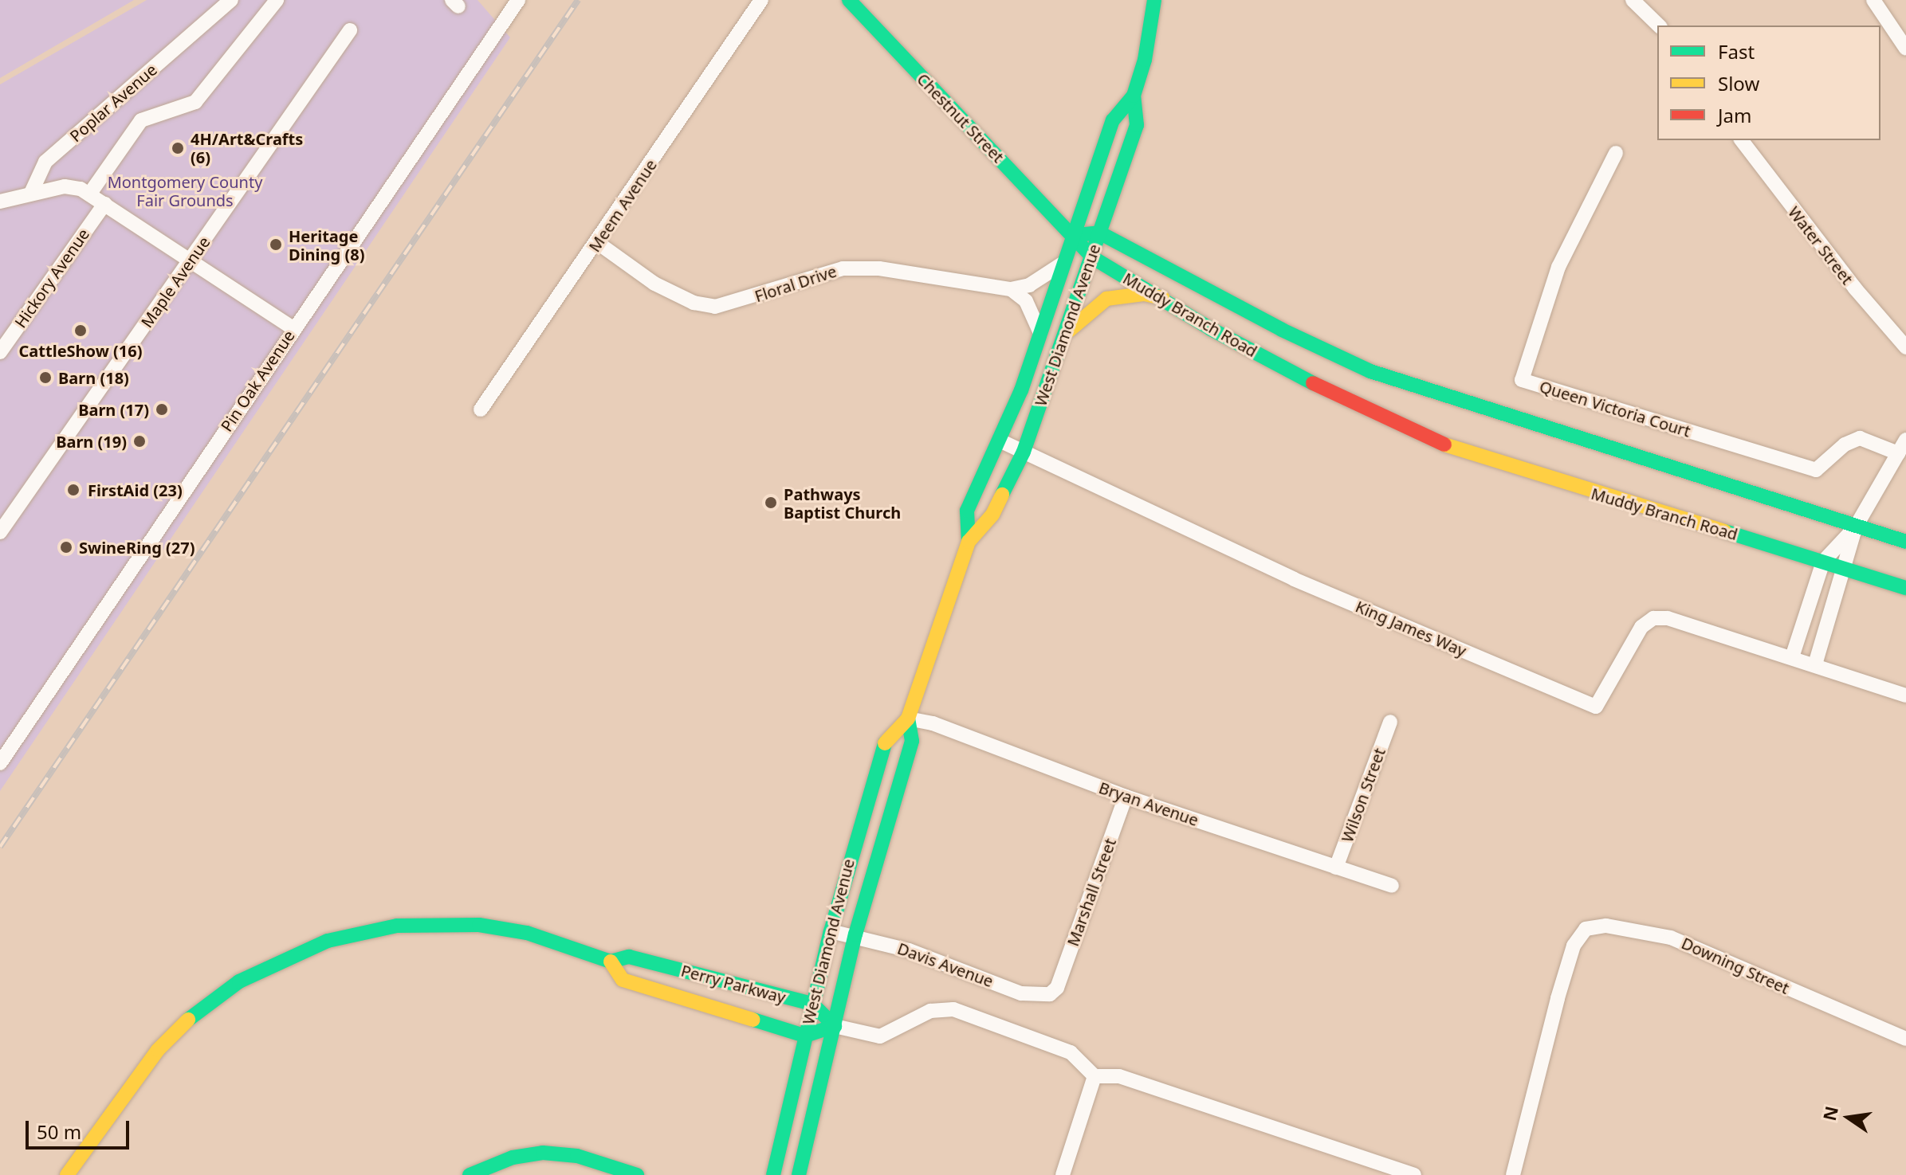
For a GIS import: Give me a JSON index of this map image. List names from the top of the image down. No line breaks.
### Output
{"streets":{"main road":["Chestnut Street","Muddy Branch Road","West Diamond Avenue","Perry Parkway"],"street":["Poplar Avenue","Meem Avenue","Water Street","Hickory Avenue","Maple Avenue","Floral Drive","Pin Oak Avenue","Queen Victoria Court","King James Way","Wilson Street","Bryan Avenue","Marshall Street","Davis Avenue","Downing Street"]},"crossings":[["Chestnut Street","Muddy Branch Road"],["Chestnut Street","West Diamond Avenue"],["Meem Avenue","Floral Drive"],["Floral Drive","West Diamond Avenue"],["Muddy Branch Road","West Diamond Avenue"],["West Diamond Avenue","King James Way"],["West Diamond Avenue","Bryan Avenue"],["West Diamond Avenue","Davis Avenue"],["West Diamond Avenue","Perry Parkway"],["Wilson Street","Bryan Avenue"],["Bryan Avenue","Marshall Street"],["Marshall Street","Davis Avenue"]],"parks":["Montgomery County Fair Grounds"],"places":["4H/Art&Crafts (6)","Heritage Dining (8)","CattleShow (16)","Barn (18)","Barn (17)","Barn (19)","FirstAid (23)","Pathways Baptist Church","SwineRing (27)"],"legend":["Fast","Slow","Jam"],"scale_bar":"50 m","north":"left"}
